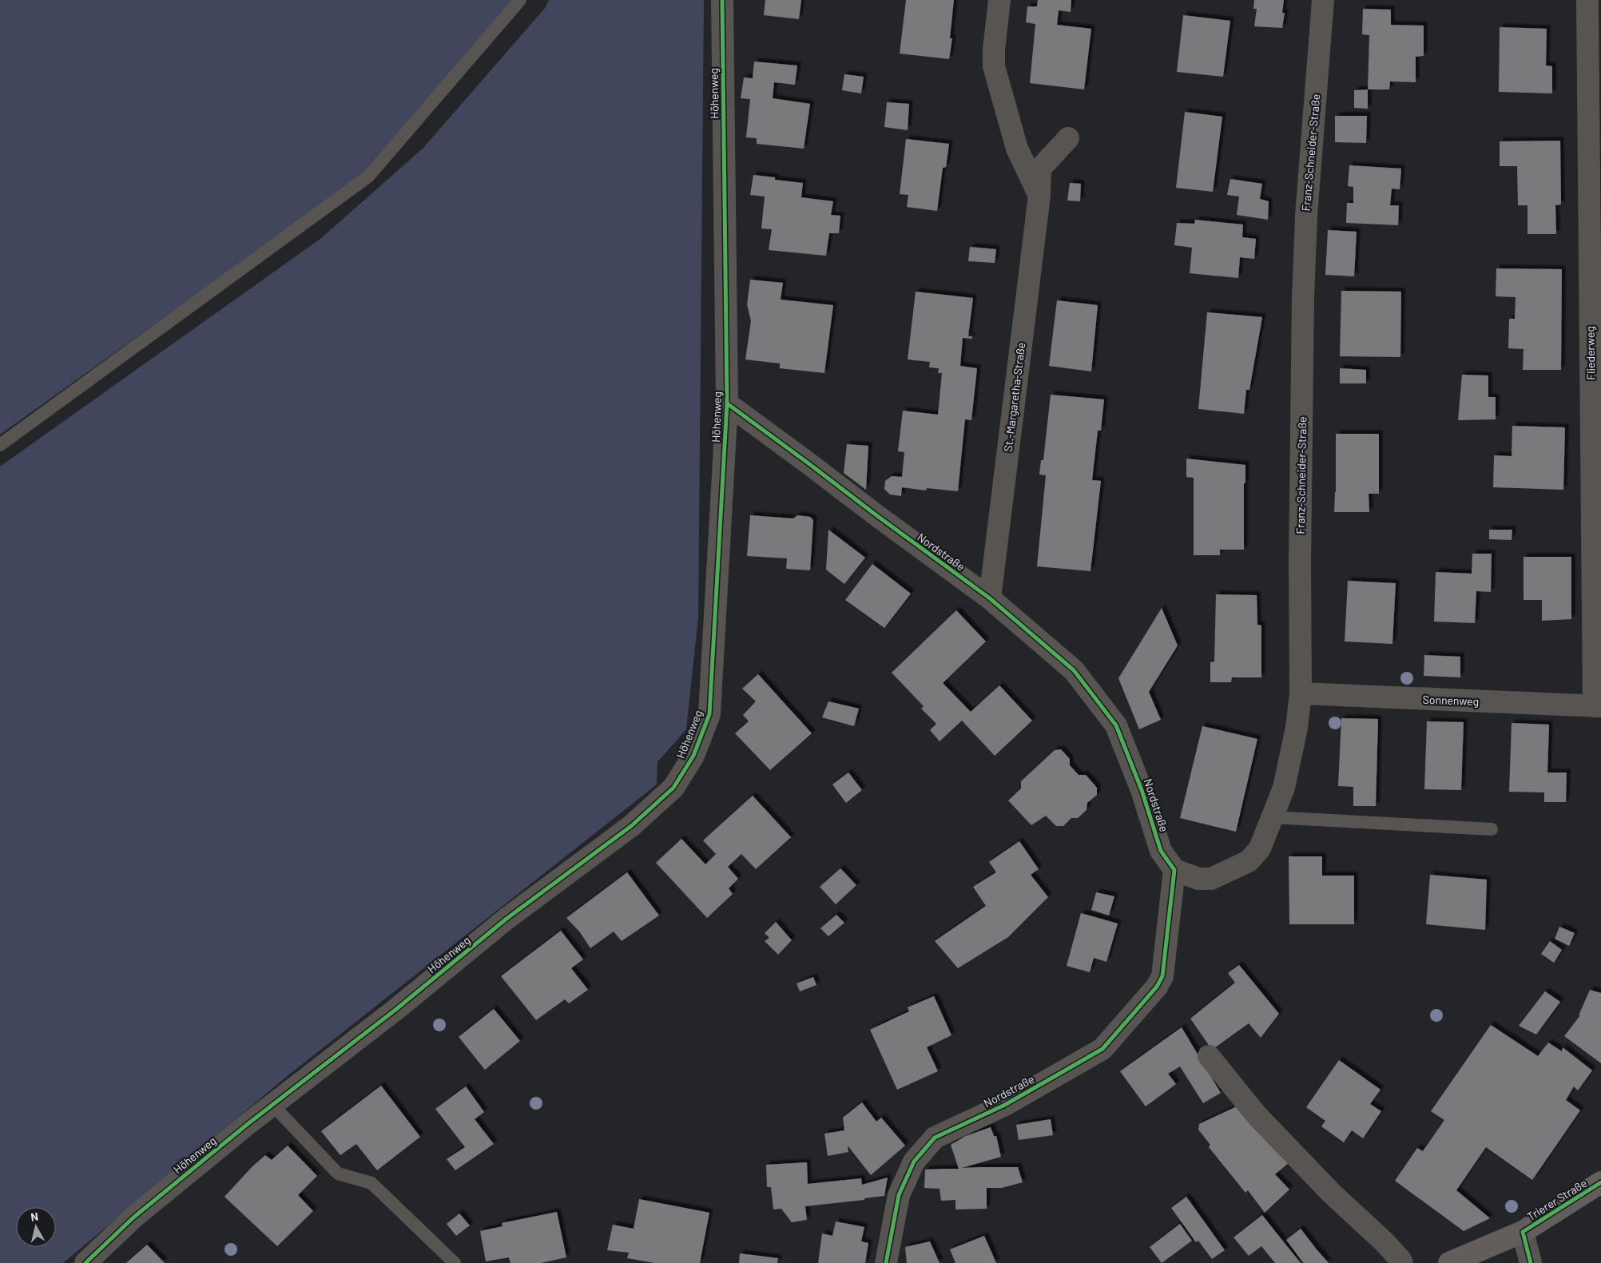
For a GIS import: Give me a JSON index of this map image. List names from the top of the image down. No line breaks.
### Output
{"streets":{"main road":["Trierer Straße"],"street":["Höhenweg","Franz-Schneider-Straße","Fliederweg","St.-Margaretha-Straße","Nordstraße","Sonnenweg"]},"crossings":[["Höhenweg","Nordstraße"],["Franz-Schneider-Straße","Nordstraße"],["Franz-Schneider-Straße","Sonnenweg"],["Fliederweg","Sonnenweg"],["St.-Margaretha-Straße","Nordstraße"]],"north":"top"}
